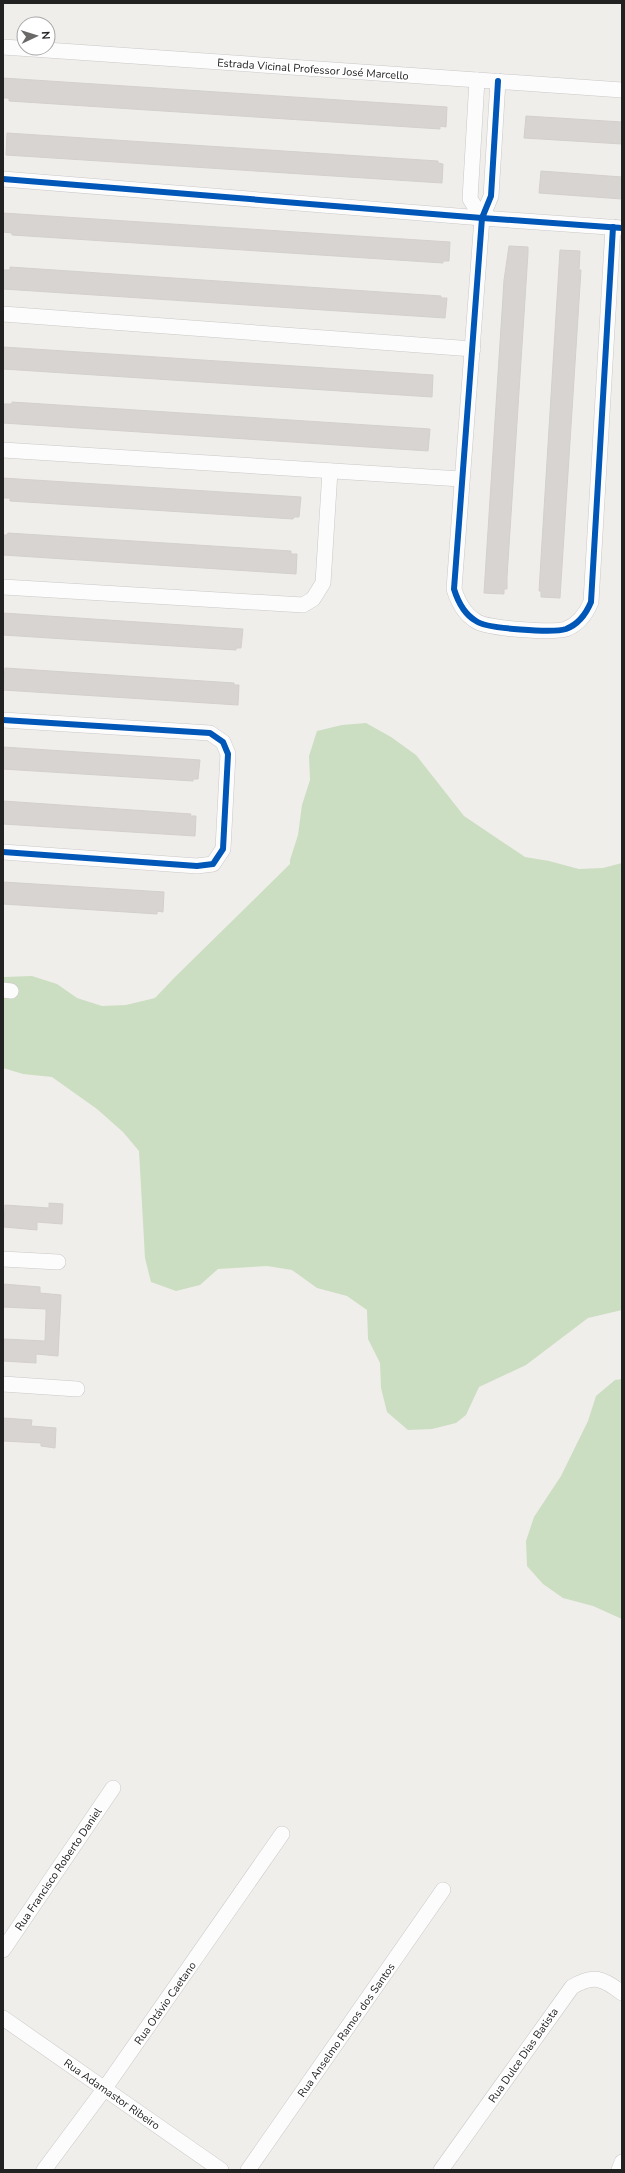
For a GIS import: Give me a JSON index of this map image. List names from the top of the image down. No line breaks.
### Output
{"streets":{"street":["Estrada Vicinal Professor José Marcello","Rua Francisco Roberto Daniel","Rua Otávio Caetano","Rua Anselmo Ramos dos Santos","Rua Dulce Dias Batista","Rua Adamastor Ribeiro"]},"crossings":[["Rua Otávio Caetano","Rua Adamastor Ribeiro"]],"north":"right"}
